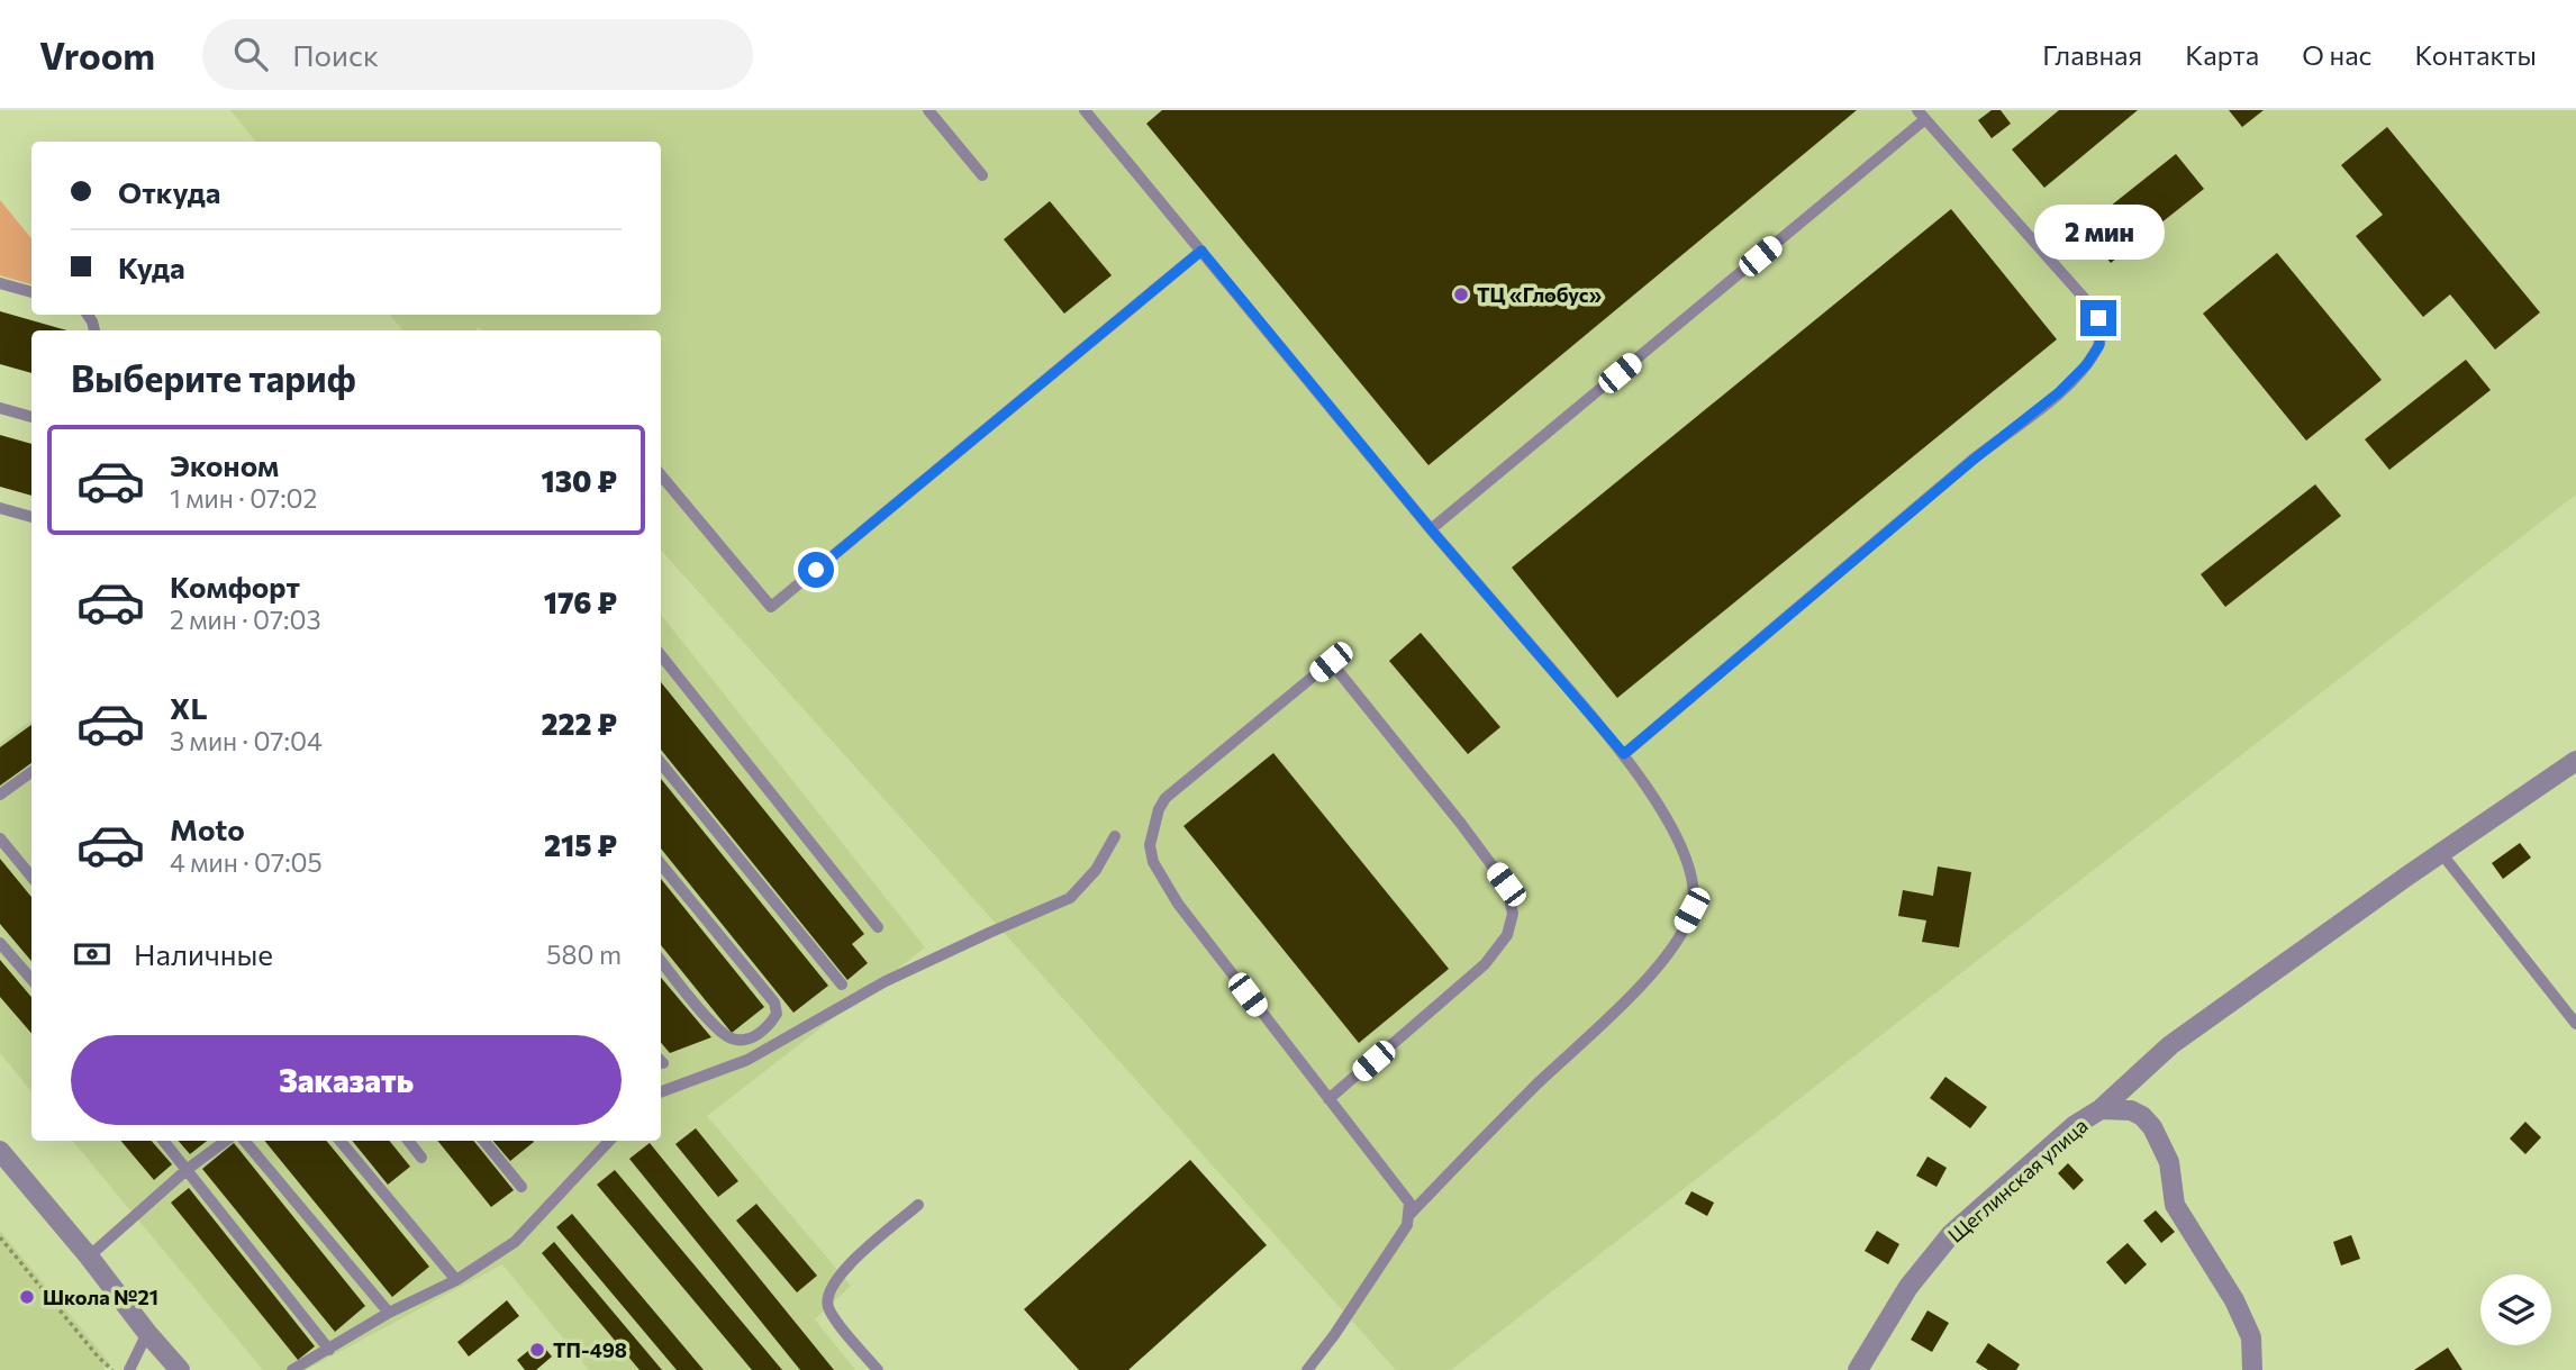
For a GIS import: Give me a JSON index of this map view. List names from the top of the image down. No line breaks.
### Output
{"streets":{"street":["Щеглинская улица"]},"places":["ТЦ «Глобус»","Школа №21","ТП-498"],"page":{"header":"Vroom","search":"Поиск","nav":["Главная","Карта","О нас","Контакты"],"banner":["Откуда","Куда"],"bubble":"2 мин","heading":"Выберите тариф","list":[{"name":"Эконом","note":"1 мин · 07:02","value":"130 ₽"},{"name":"Комфорт","note":"2 мин · 07:03","value":"176 ₽"},{"name":"XL","note":"3 мин · 07:04","value":"222 ₽"},{"name":"Moto","note":"4 мин · 07:05","value":"215 ₽"}],"pay":["Наличные","580 m"],"buttons":"Заказать"}}
